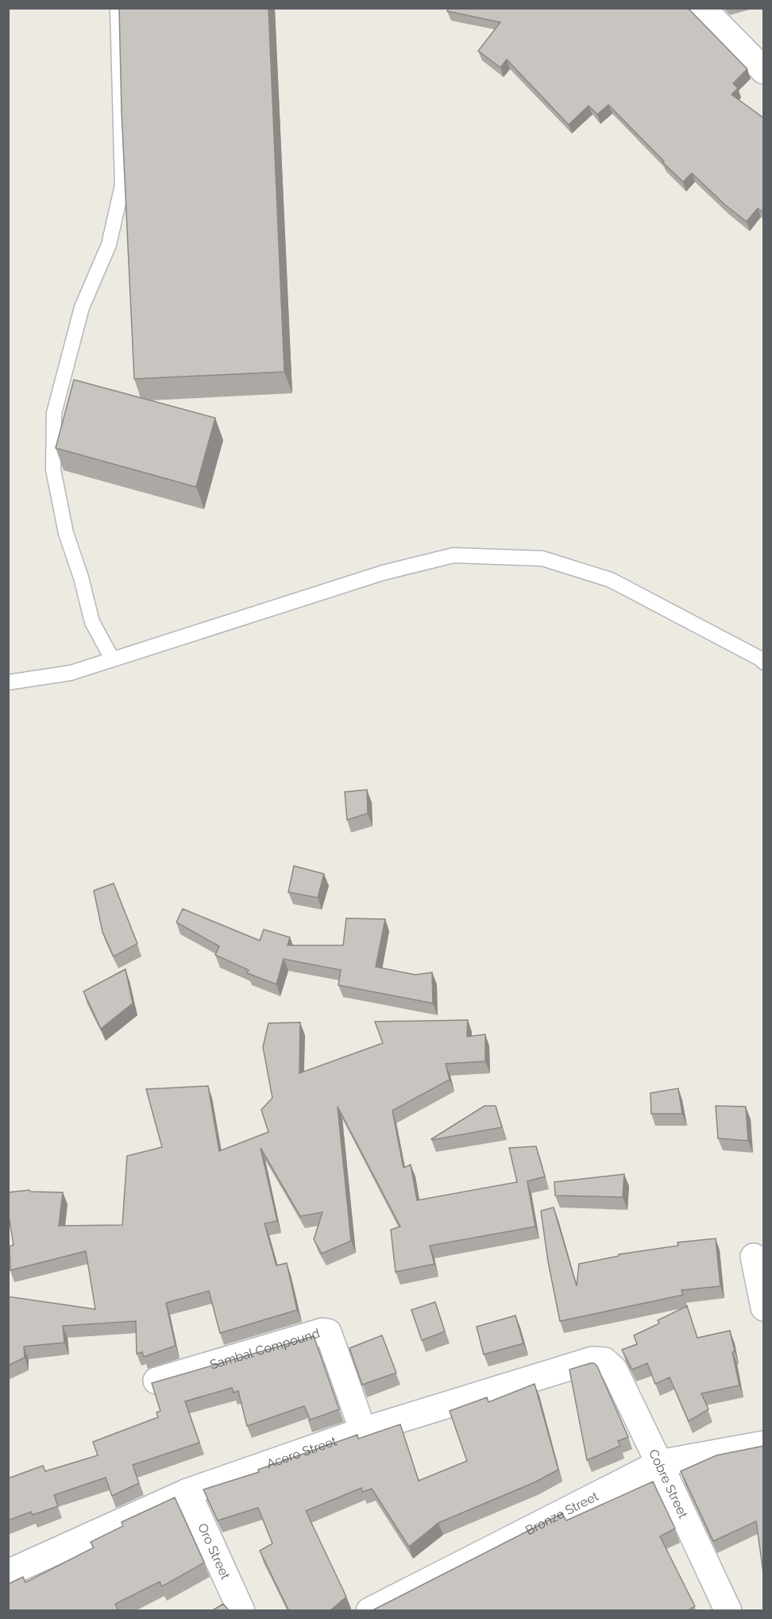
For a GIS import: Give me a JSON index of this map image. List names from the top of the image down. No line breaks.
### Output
{"streets":{"street":["Sambal Compound","Acero Street","Cobre Street","Bronze Street","Oro Street"]},"crossings":[["Sambal Compound","Acero Street"],["Acero Street","Cobre Street"],["Acero Street","Oro Street"],["Cobre Street","Bronze Street"]]}
